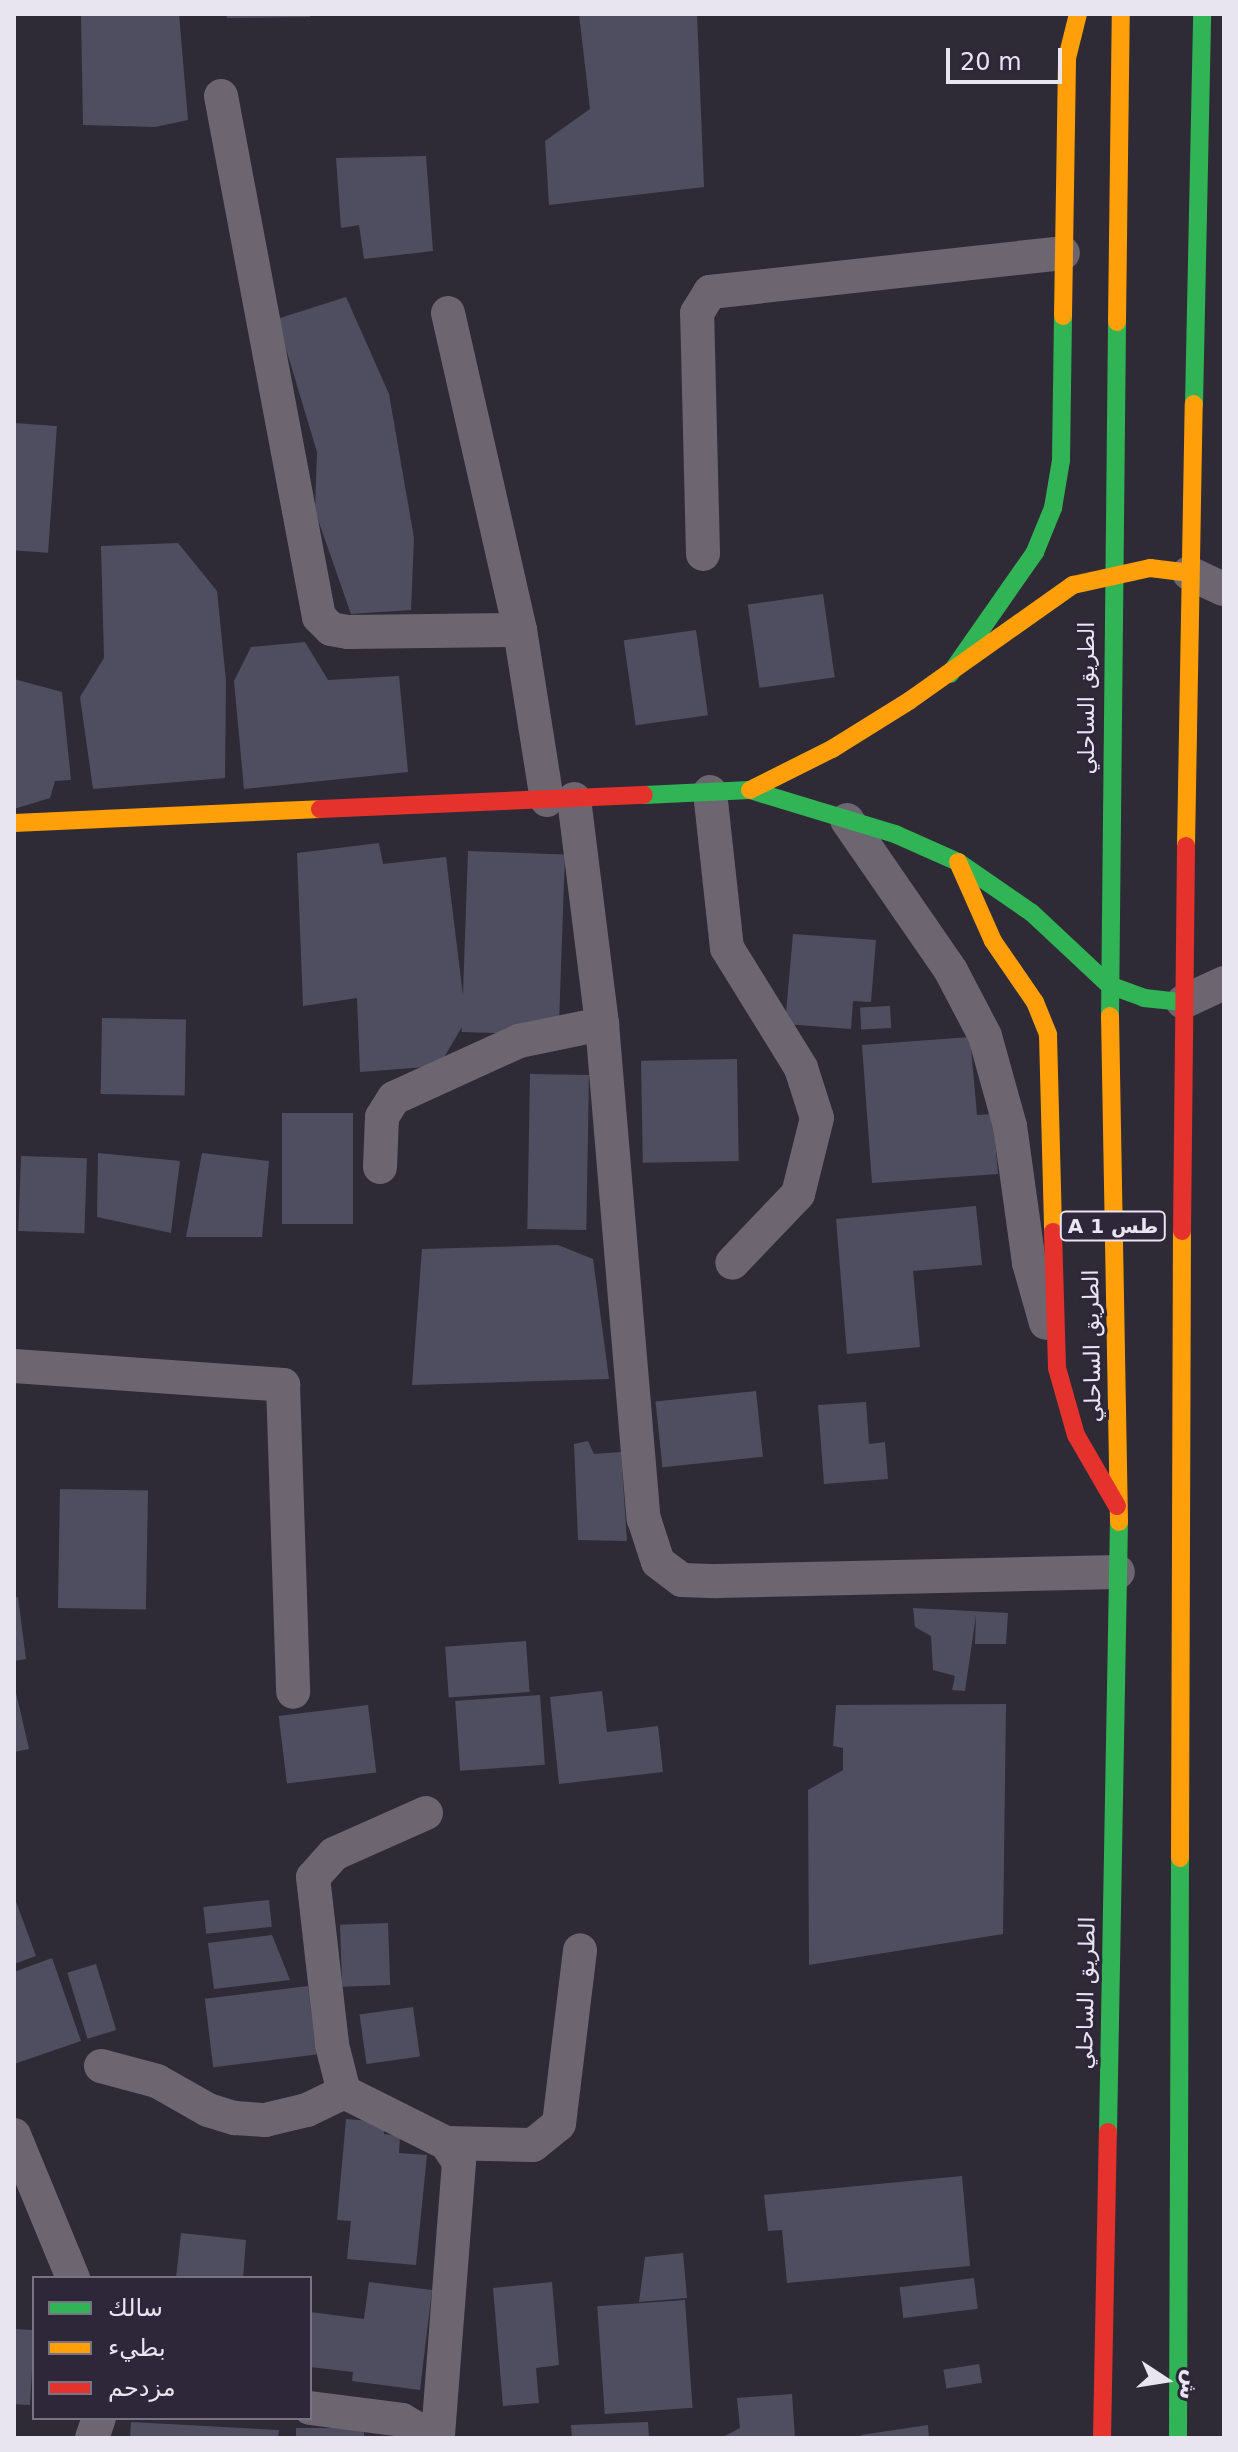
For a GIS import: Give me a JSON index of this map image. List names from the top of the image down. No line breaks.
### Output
{"streets":{"main road":["الطريق الساحلي","A 1 طس"]},"legend":["سالك","بطيء","مزدحم"],"scale_bar":"20 m","north":"right"}
